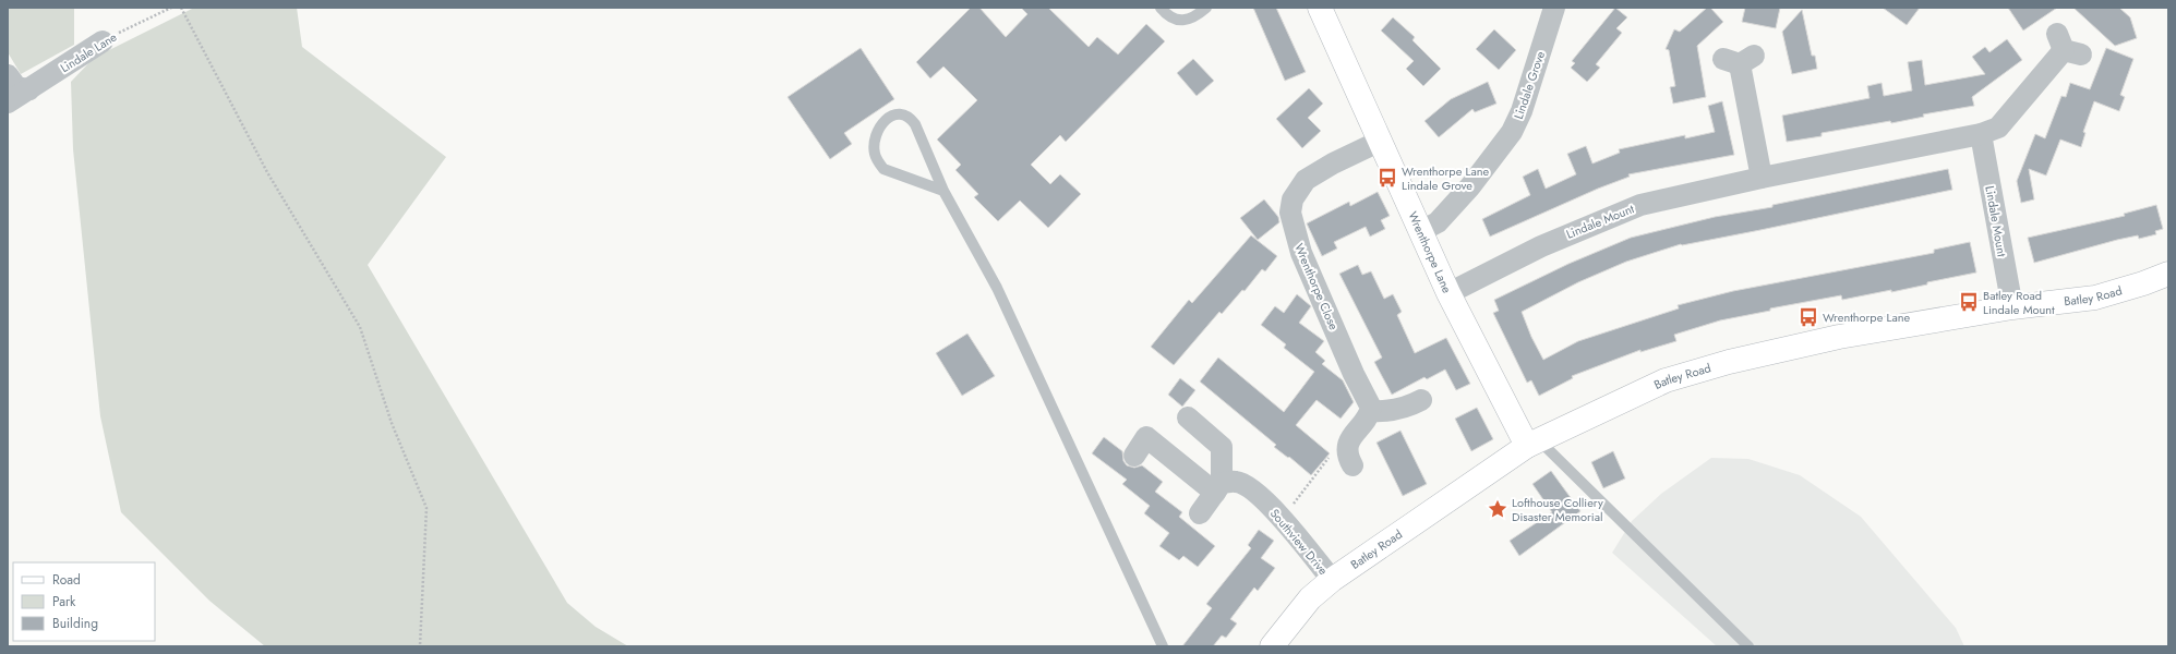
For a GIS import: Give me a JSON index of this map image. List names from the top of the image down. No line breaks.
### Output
{"streets":{"street":["Lindale Lane","Lindale Grove","Lindale Mount","Wrenthorpe Lane","Wrenthorpe Close","Batley Road","Southview Drive"]},"crossings":[["Lindale Grove","Wrenthorpe Lane"],["Lindale Mount","Wrenthorpe Lane"],["Lindale Mount","Batley Road"],["Wrenthorpe Lane","Wrenthorpe Close"],["Wrenthorpe Lane","Batley Road"],["Batley Road","Southview Drive"]],"places":{"bus stop":["Wrenthorpe Lane Lindale Grove","Batley Road Lindale Mount","Wrenthorpe Lane"],"place":["Lofthouse Colliery Disaster Memorial"]},"legend":["Road","Park","Building"]}
